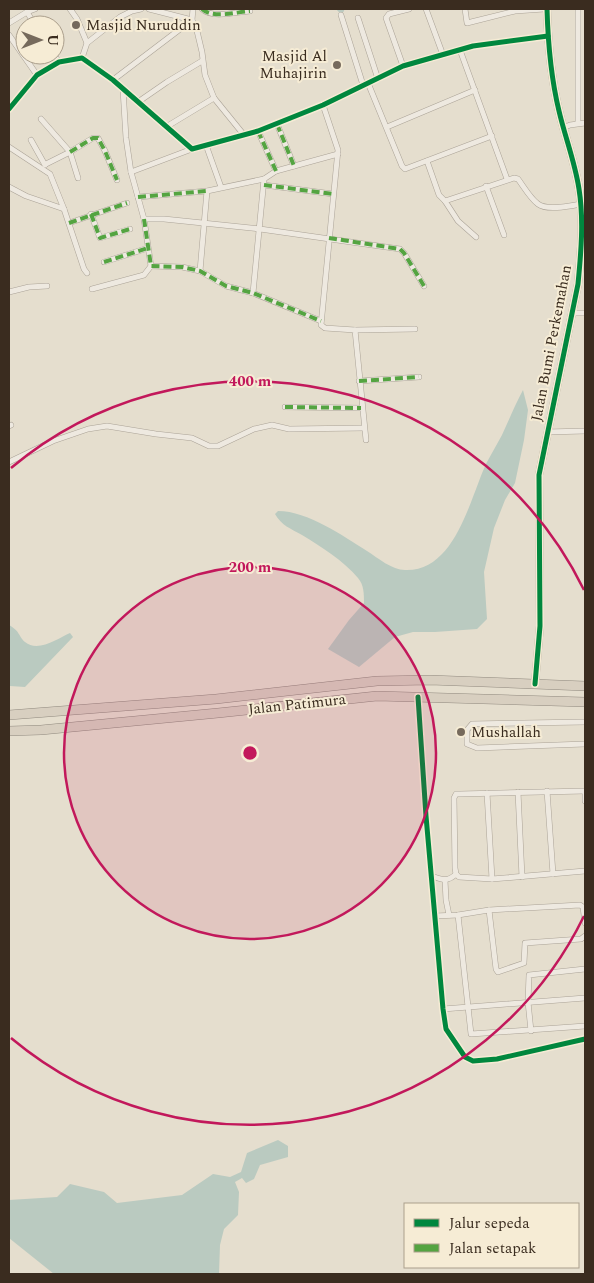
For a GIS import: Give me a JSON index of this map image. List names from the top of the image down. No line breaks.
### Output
{"streets":{"highway":["Jalan Patimura"],"street":["Jalan Bumi Perkemahan"]},"crossings":[["Jalan Bumi Perkemahan","Jalan Patimura"]],"places":["Masjid Nuruddin","Masjid Al Muhajirin","Mushallah"],"legend":["Jalur sepeda","Jalan setapak"],"north":"right","rings":["400 m","200 m"]}
